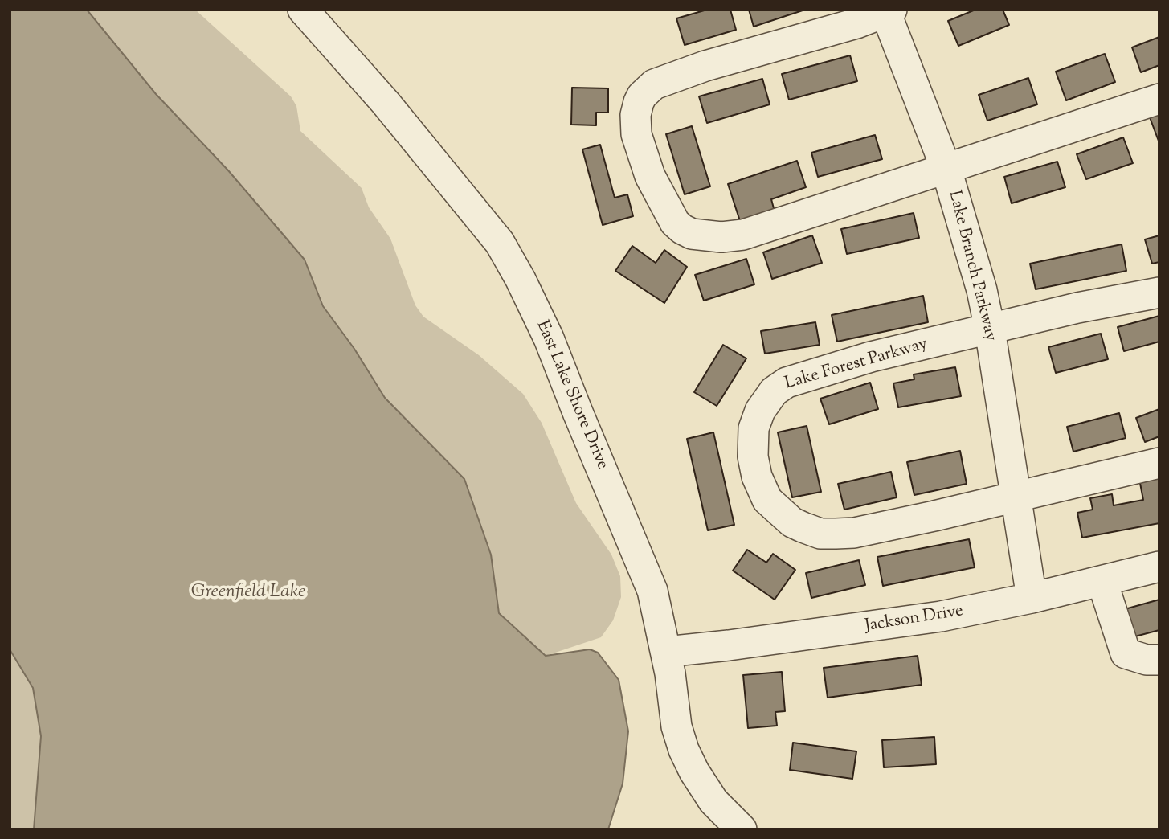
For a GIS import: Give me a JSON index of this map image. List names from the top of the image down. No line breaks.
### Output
{"streets":{"street":["Lake Branch Parkway","Lake Forest Parkway","East Lake Shore Drive","Jackson Drive"]},"crossings":[["Lake Branch Parkway","Lake Forest Parkway"],["Lake Branch Parkway","Jackson Drive"],["East Lake Shore Drive","Jackson Drive"]],"water":["Greenfield Lake"]}
